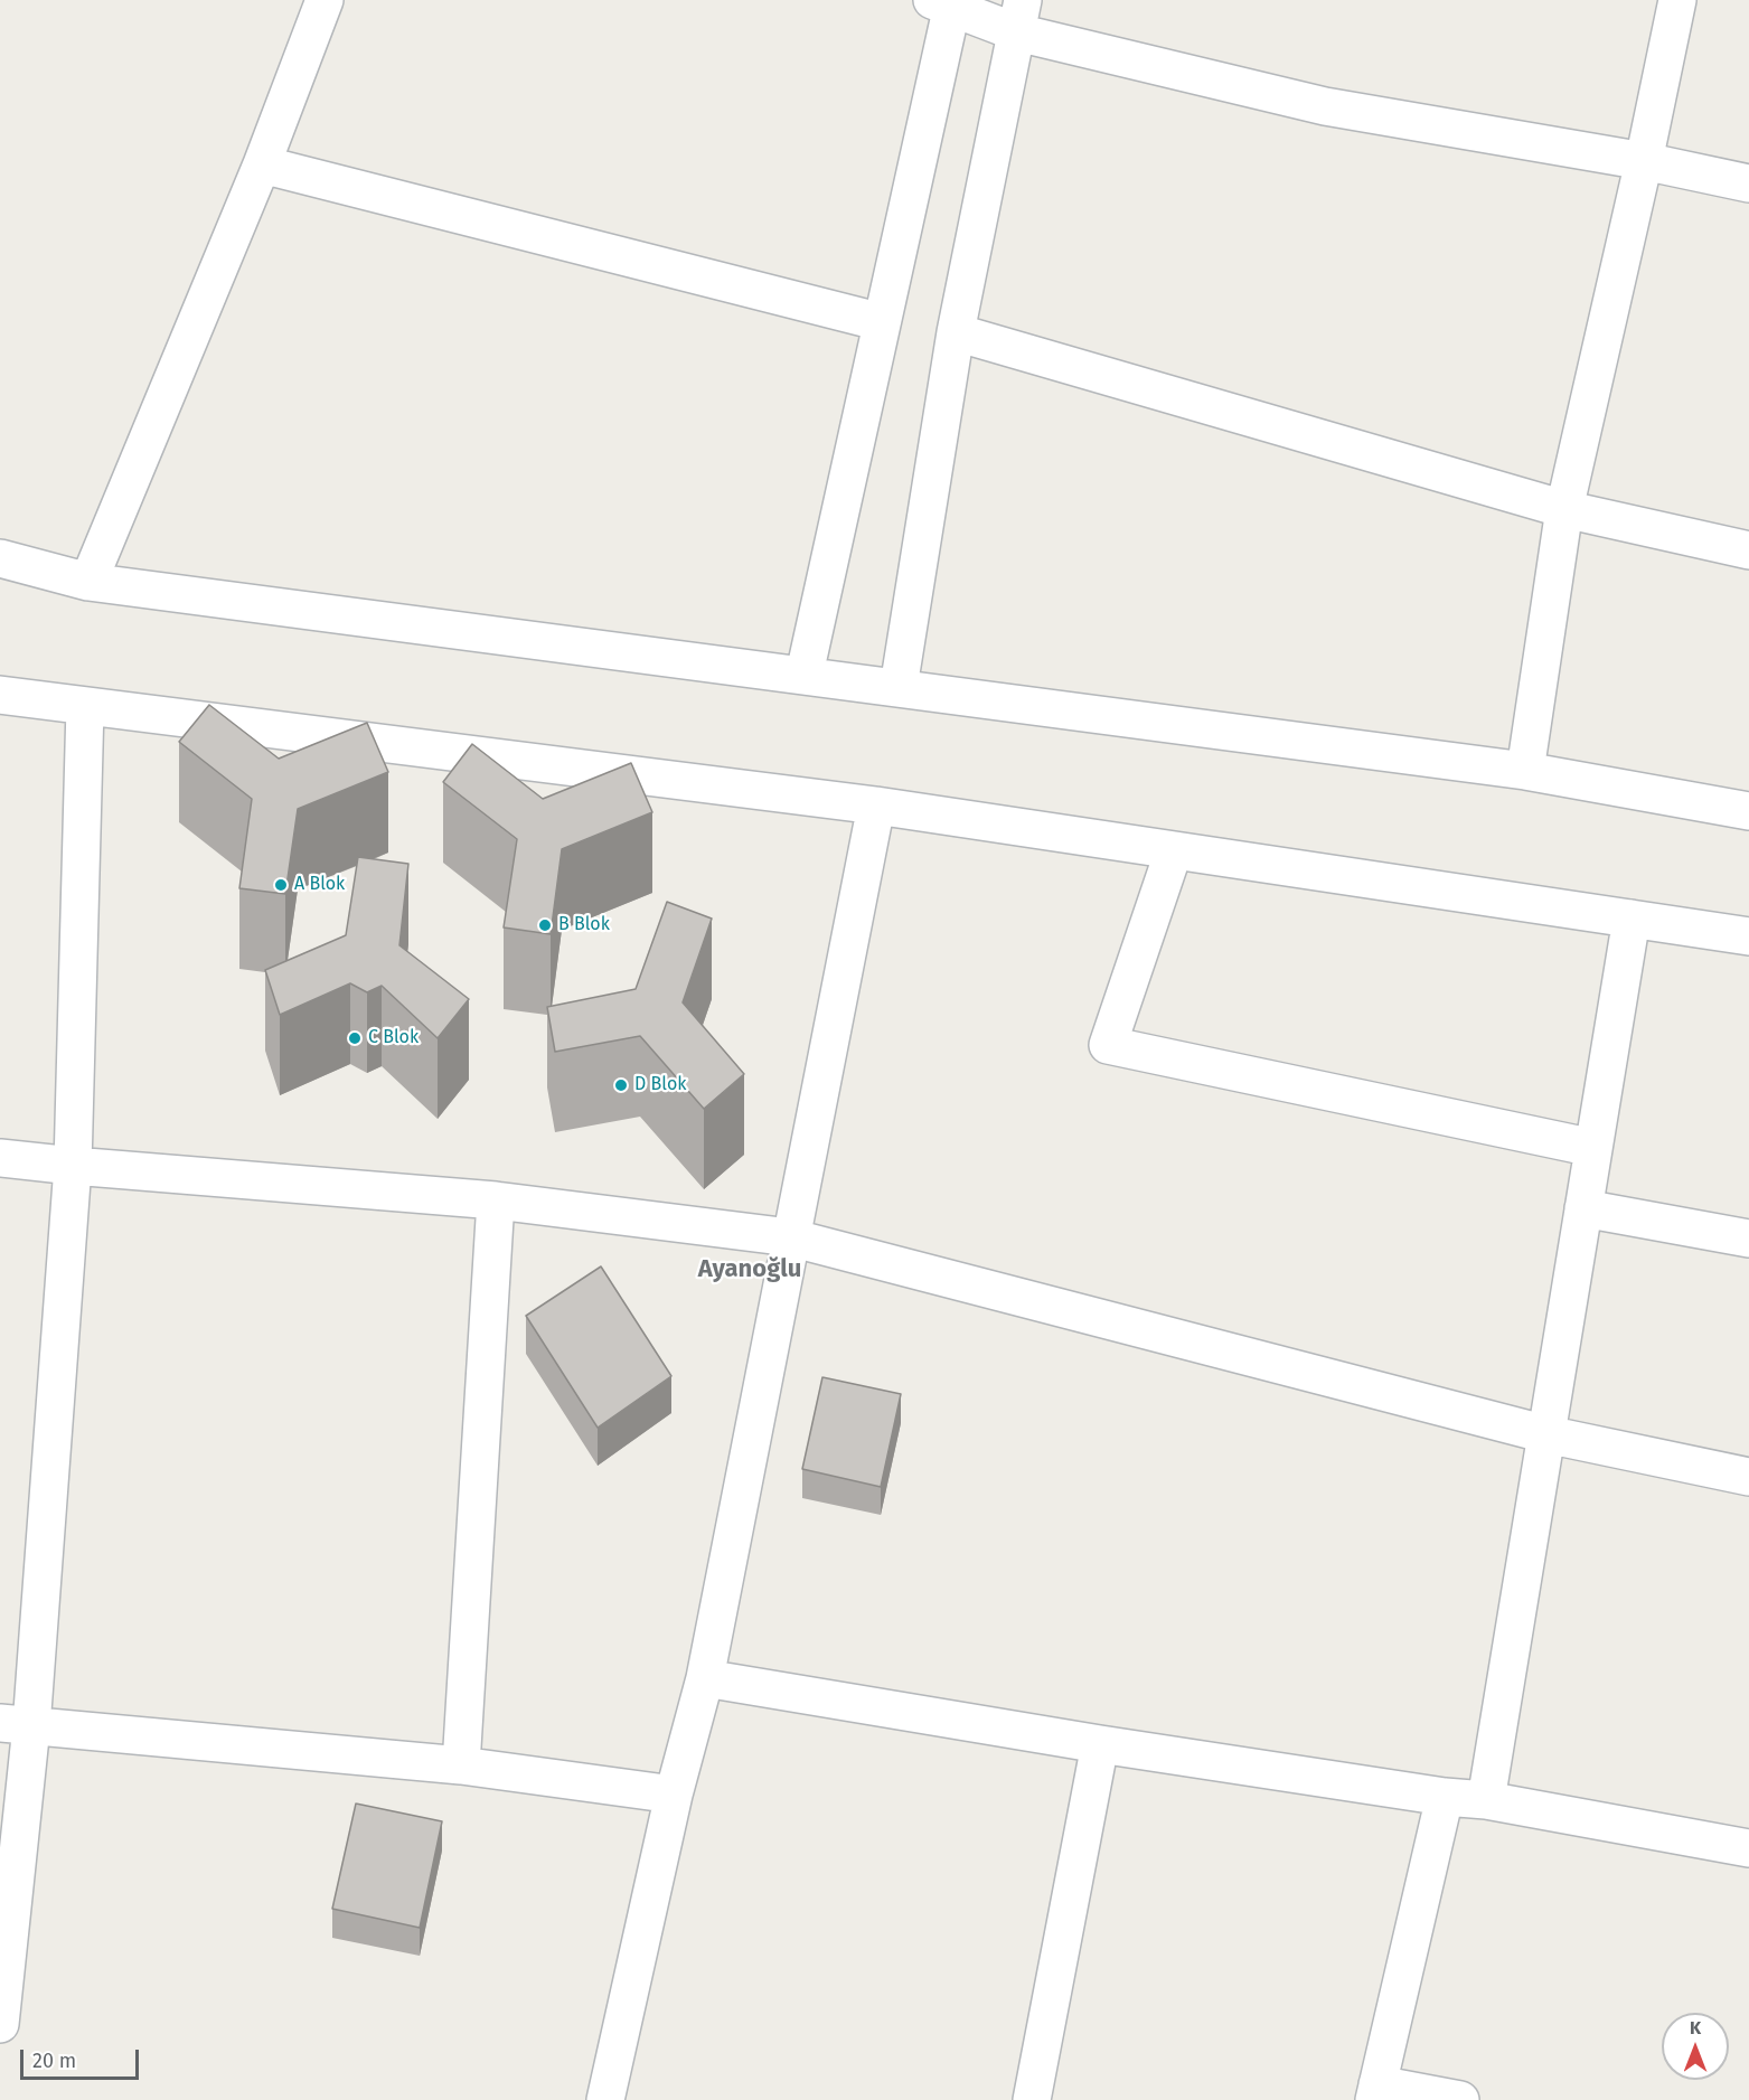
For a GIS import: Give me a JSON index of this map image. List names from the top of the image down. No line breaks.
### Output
{"districts":["Ayanoğlu"],"places":["A Blok","B Blok","C Blok","D Blok"],"scale_bar":"20 m","north":"top"}
